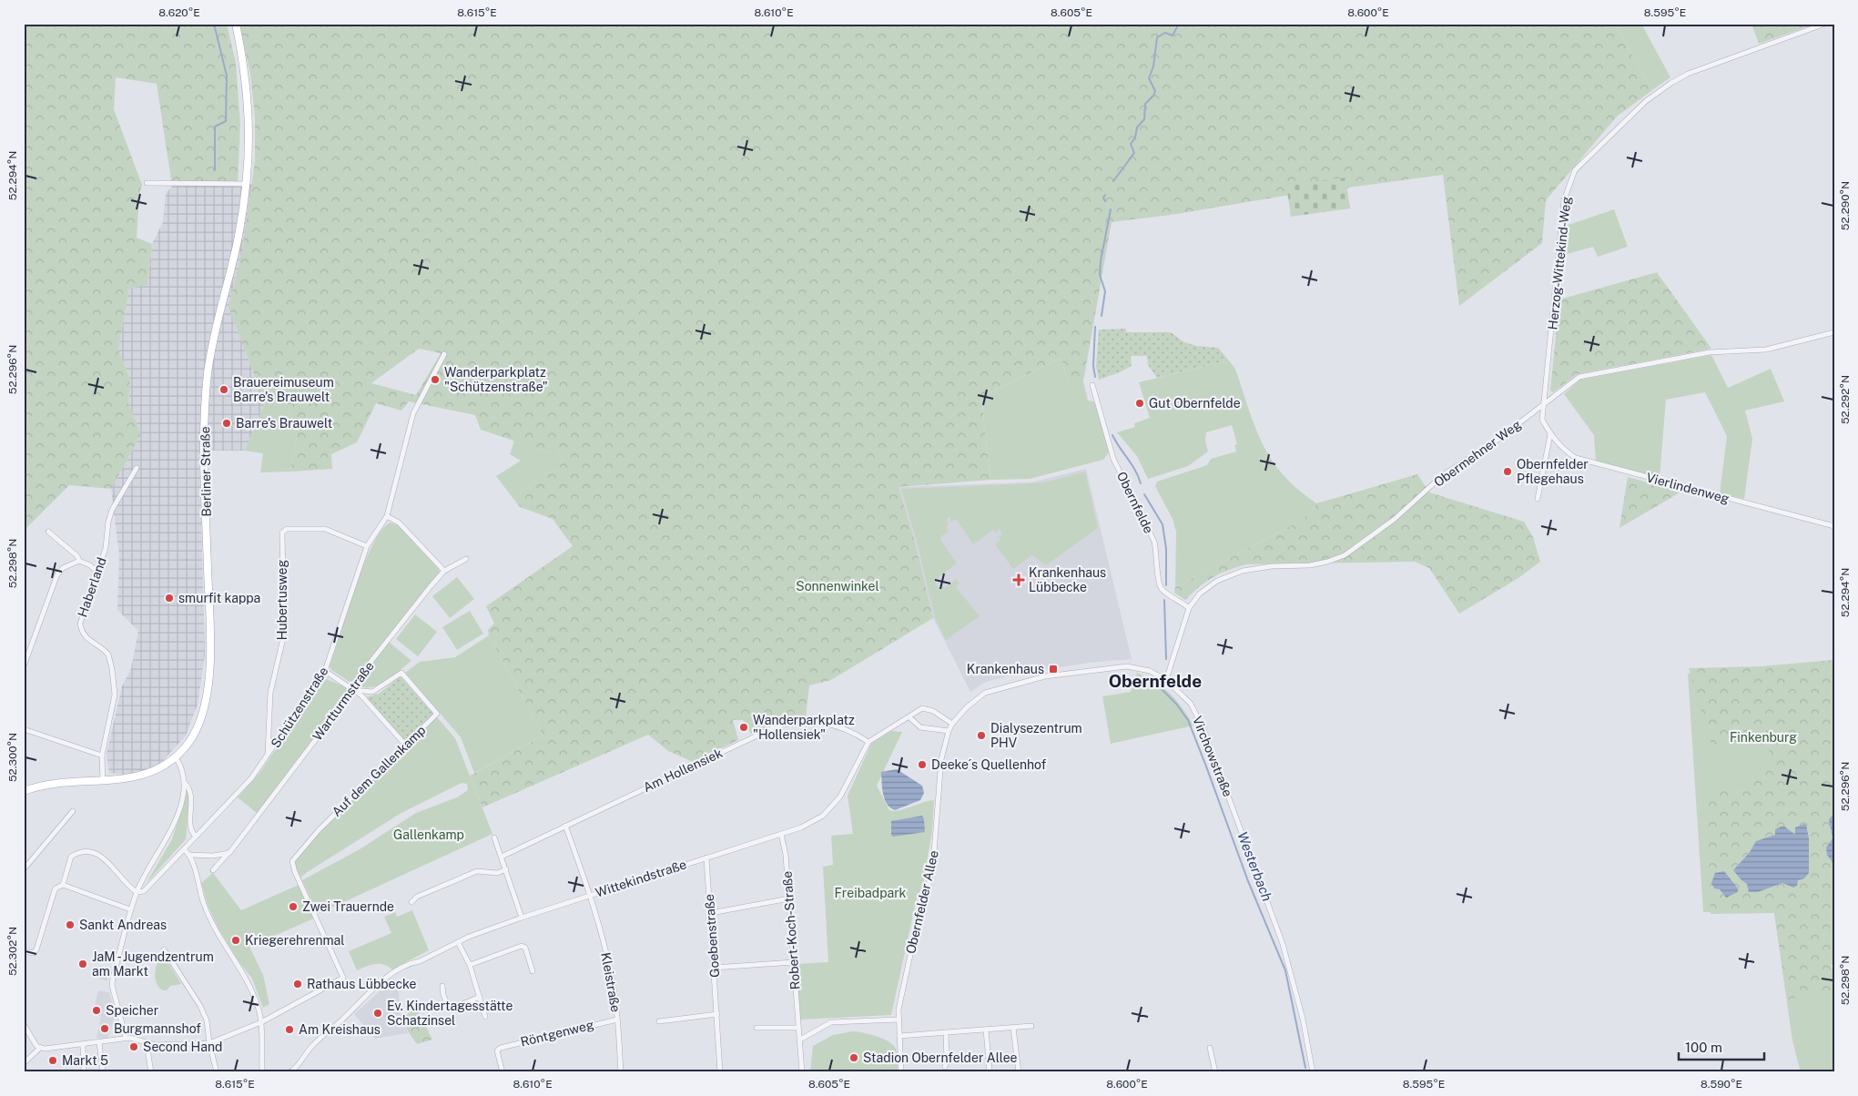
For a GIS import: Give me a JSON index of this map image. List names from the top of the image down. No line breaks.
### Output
{"streets":{"main road":["Berliner Straße"],"street":["Herzog-Wittekind-Weg","Obermehner Weg","Vierlindenweg","Obernfelde","Haberland","Hubertusweg","Wartturmstraße","Schützenstraße","Virchowstraße","Am Hollensiek","Auf dem Gallenkamp","Wittekindstraße","Obernfelder Allee","Robert-Koch-Straße","Goebenstraße","Kleistraße","Röntgenweg"]},"crossings":[["Herzog-Wittekind-Weg","Obermehner Weg"],["Herzog-Wittekind-Weg","Vierlindenweg"],["Obermehner Weg","Vierlindenweg"],["Obermehner Weg","Obernfelde"],["Obermehner Weg","Virchowstraße"],["Berliner Straße","Haberland"],["Hubertusweg","Schützenstraße"],["Wartturmstraße","Auf dem Gallenkamp"],["Virchowstraße","Obernfelder Allee"],["Am Hollensiek","Wittekindstraße"],["Am Hollensiek","Kleistraße"],["Wittekindstraße","Robert-Koch-Straße"],["Wittekindstraße","Goebenstraße"],["Wittekindstraße","Kleistraße"],["Kleistraße","Röntgenweg"]],"districts":["Obernfelde"],"water":["Westerbach"],"parks":["Sonnenwinkel","Finkenburg","Gallenkamp","Freibadpark"],"places":{"other":["Wanderparkplatz \"Schützenstraße\"","Brauereimuseum Barre's Brauwelt","Gut Obernfelde","Barre's Brauwelt","Obernfelder Pflegehaus","smurfit kappa","Wanderparkplatz \"Hollensiek\"","Dialysezentrum PHV","Deeke´s Quellenhof","Zwei Trauernde","Sankt Andreas","Kriegerehrenmal","JaM - Jugendzentrum am Markt","Rathaus Lübbecke","Speicher","Ev. Kindertagesstätte Schatzinsel","Burgmannshof","Am Kreishaus","Second Hand","Stadion Obernfelder Allee","Markt 5"],"health":["Krankenhaus Lübbecke"],"transit":["Krankenhaus"]},"scale_bar":"100 m","coordinates":["8.620°E","8.615°E","8.610°E","8.605°E","8.600°E","8.595°E","52.294°N","52.290°N","52.296°N","52.292°N","52.298°N","52.300°N","52.302°N","8.590°E"]}
